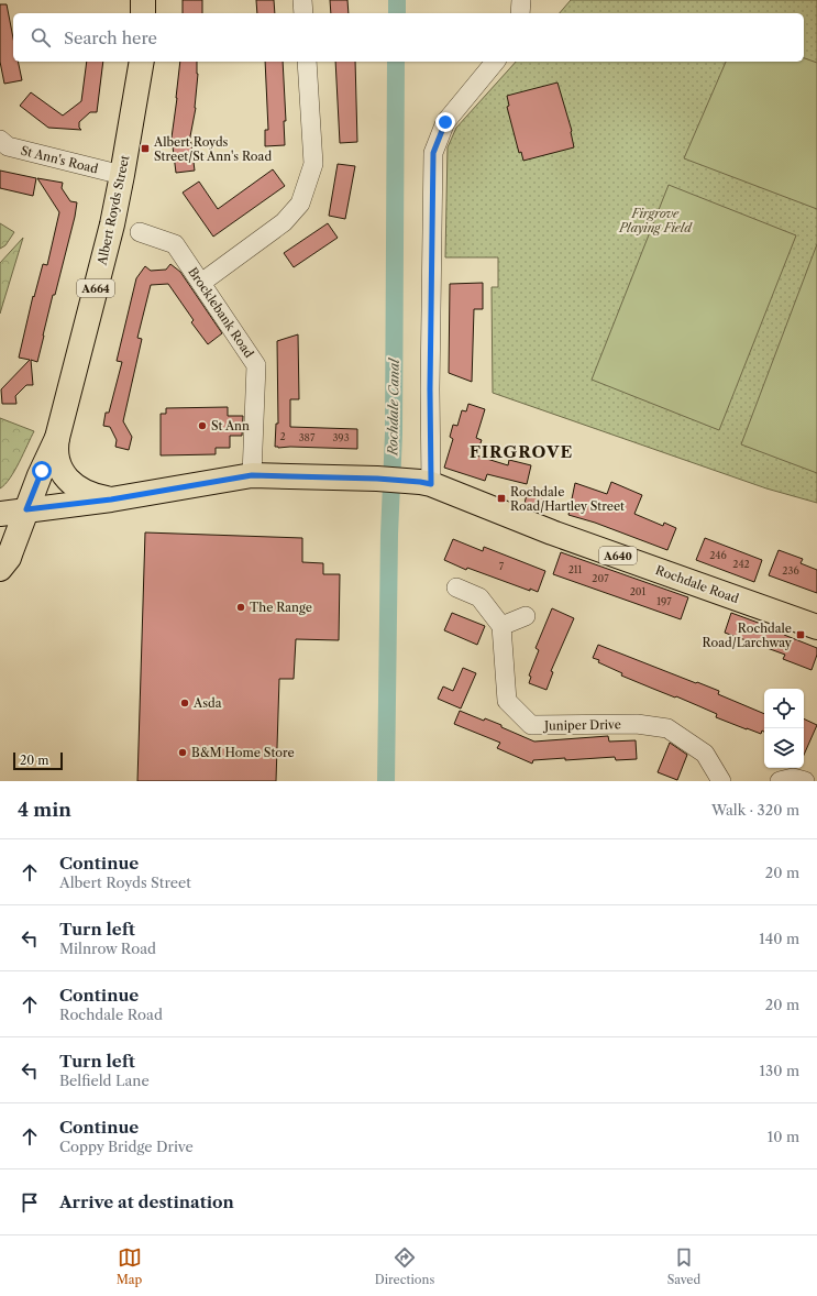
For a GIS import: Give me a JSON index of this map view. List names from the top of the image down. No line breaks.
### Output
{"streets":{"main road":["Albert Royds Street","A664","A640","Rochdale Road"],"street":["St Ann's Road","Brocklebank Road","Juniper Drive"]},"crossings":[["St Ann's Road","Albert Royds Street"],["Albert Royds Street","A664"],["Albert Royds Street","A640"],["A664","A640"],["Brocklebank Road","A640"],["Brocklebank Road","Rochdale Road"],["A640","Rochdale Road"]],"districts":["FIRGROVE"],"water":["Rochdale Canal"],"parks":["Firgrove Playing Field"],"places":{"transit":["Albert Royds Street/St Ann's Road","Rochdale Road/Hartley Street","Rochdale Road/Larchway"],"other":["St Ann","The Range","Asda","B&M Home Store"]},"house_numbers":["2","387","393","246","242","7","211","236","207","201","197"],"scale_bar":"20 m","page":{"search":"Search here","scale":"20 m","heading":["4 min","Walk · 320 m"],"list":[["Continue","Albert Royds Street","20 m"],["Turn left","Milnrow Road","140 m"],["Continue","Rochdale Road","20 m"],["Turn left","Belfield Lane","130 m"],["Continue","Coppy Bridge Drive","10 m"],"Arrive at destination"],"nav":["Map","Directions","Saved"]}}
